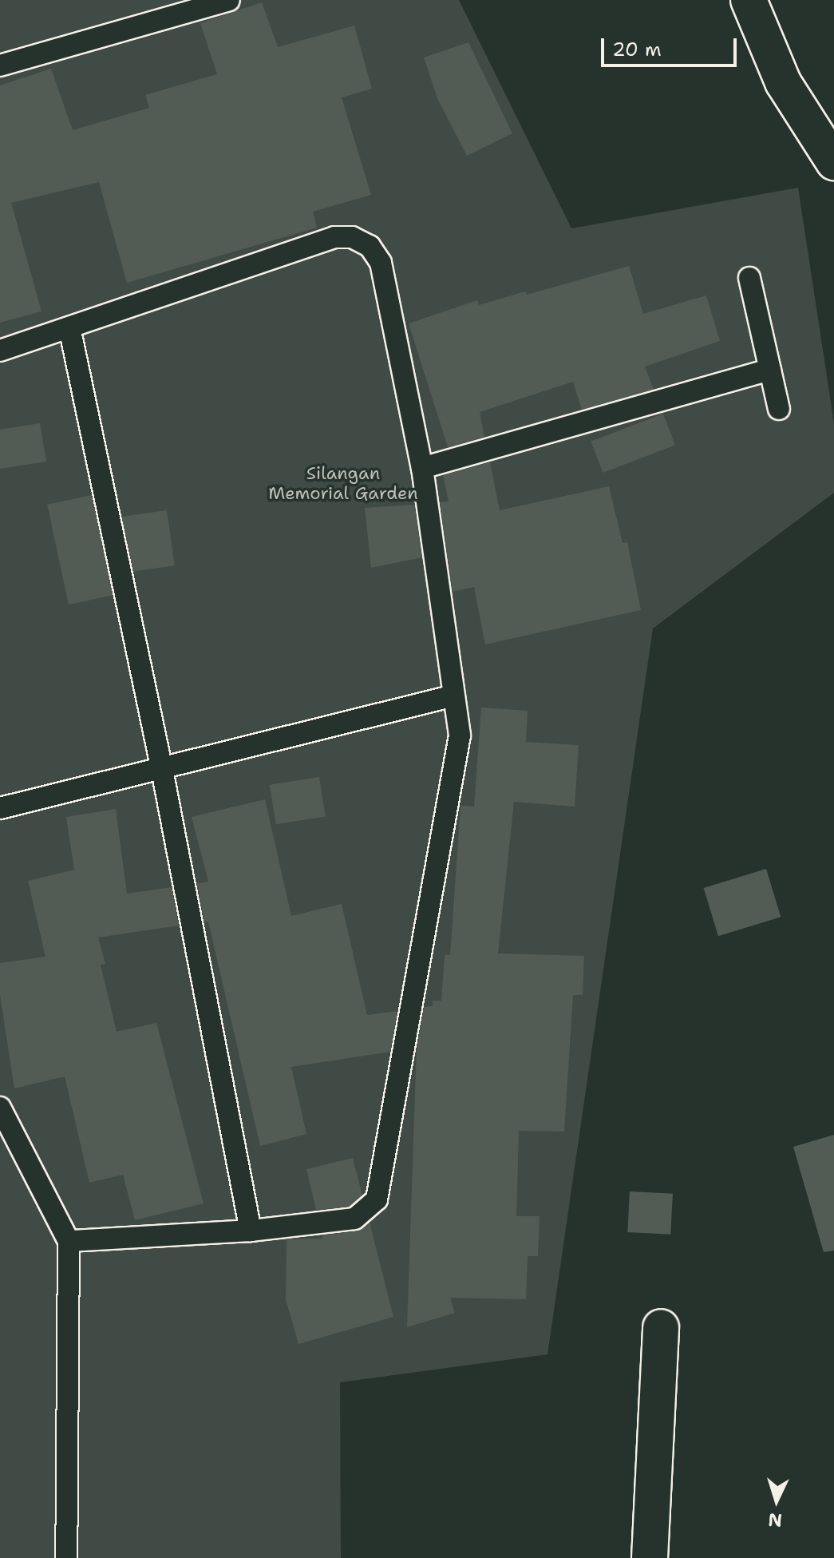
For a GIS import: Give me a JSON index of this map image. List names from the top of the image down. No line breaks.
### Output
{"parks":["Silangan Memorial Garden"],"scale_bar":"20 m","north":"bottom"}
